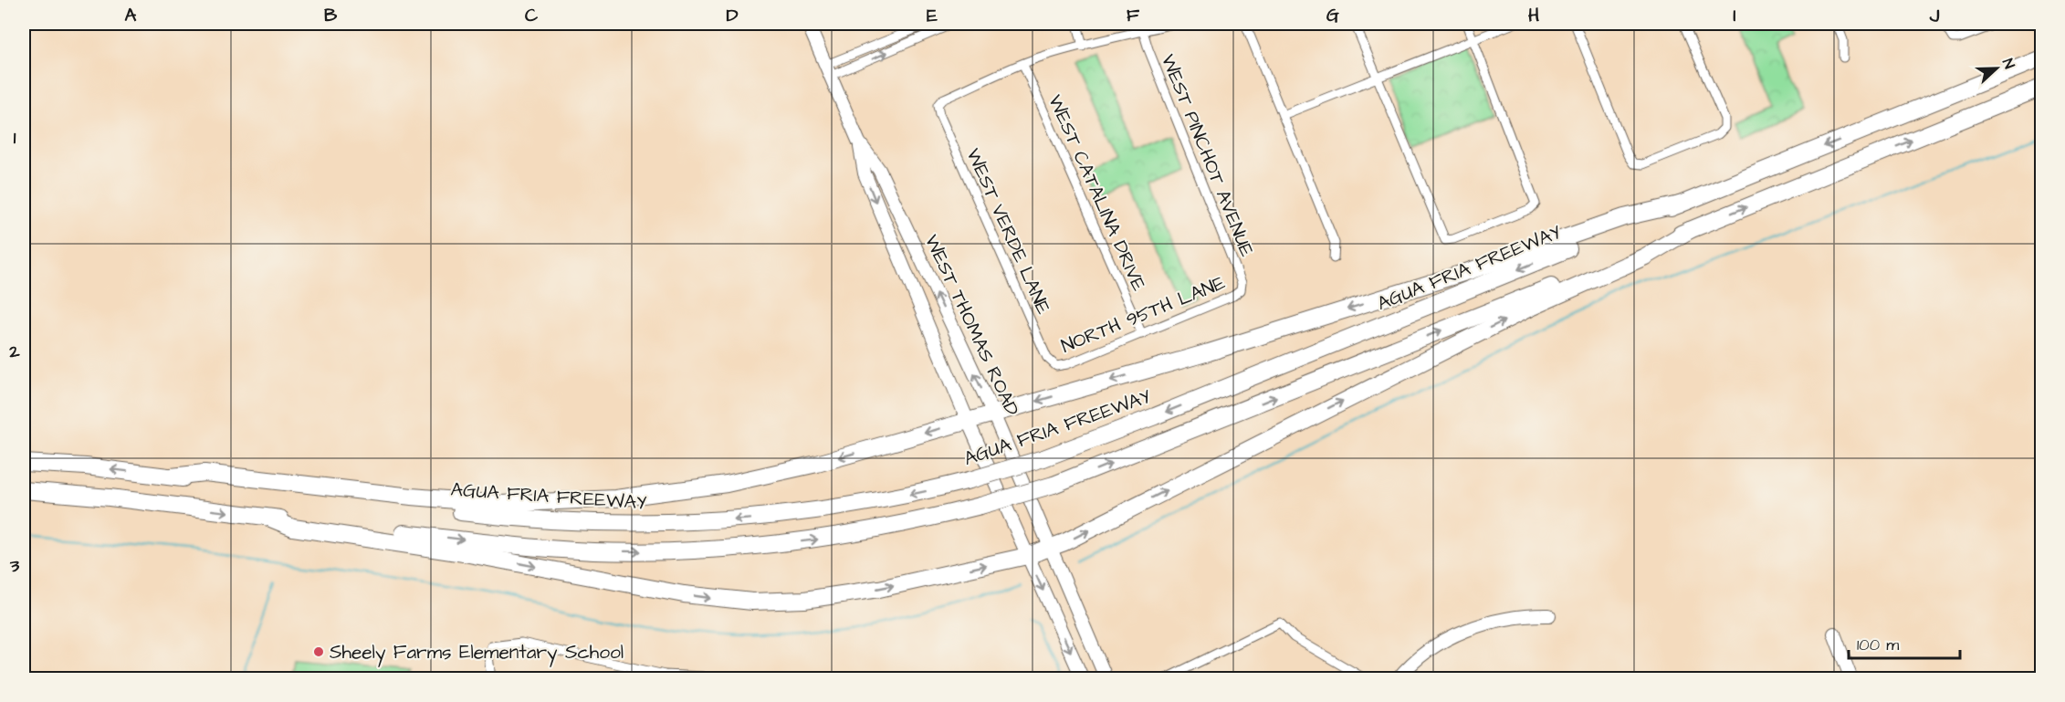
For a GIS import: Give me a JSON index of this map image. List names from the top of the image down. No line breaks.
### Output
{"streets":{"highway":["AGUA FRIA FREEWAY"],"main road":["WEST THOMAS ROAD"],"street":["WEST PINCHOT AVENUE","WEST CATALINA DRIVE","WEST VERDE LANE","NORTH 95TH LANE"]},"crossings":[["WEST PINCHOT AVENUE","NORTH 95TH LANE"],["WEST CATALINA DRIVE","WEST VERDE LANE"],["WEST CATALINA DRIVE","NORTH 95TH LANE"],["WEST VERDE LANE","NORTH 95TH LANE"]],"places":["Sheely Farms Elementary School"],"scale_bar":"100 m","north":"right","grid":{"columns":["A","B","C","D","E","F","G","H","I","J"],"rows":["1","2","3"]}}
